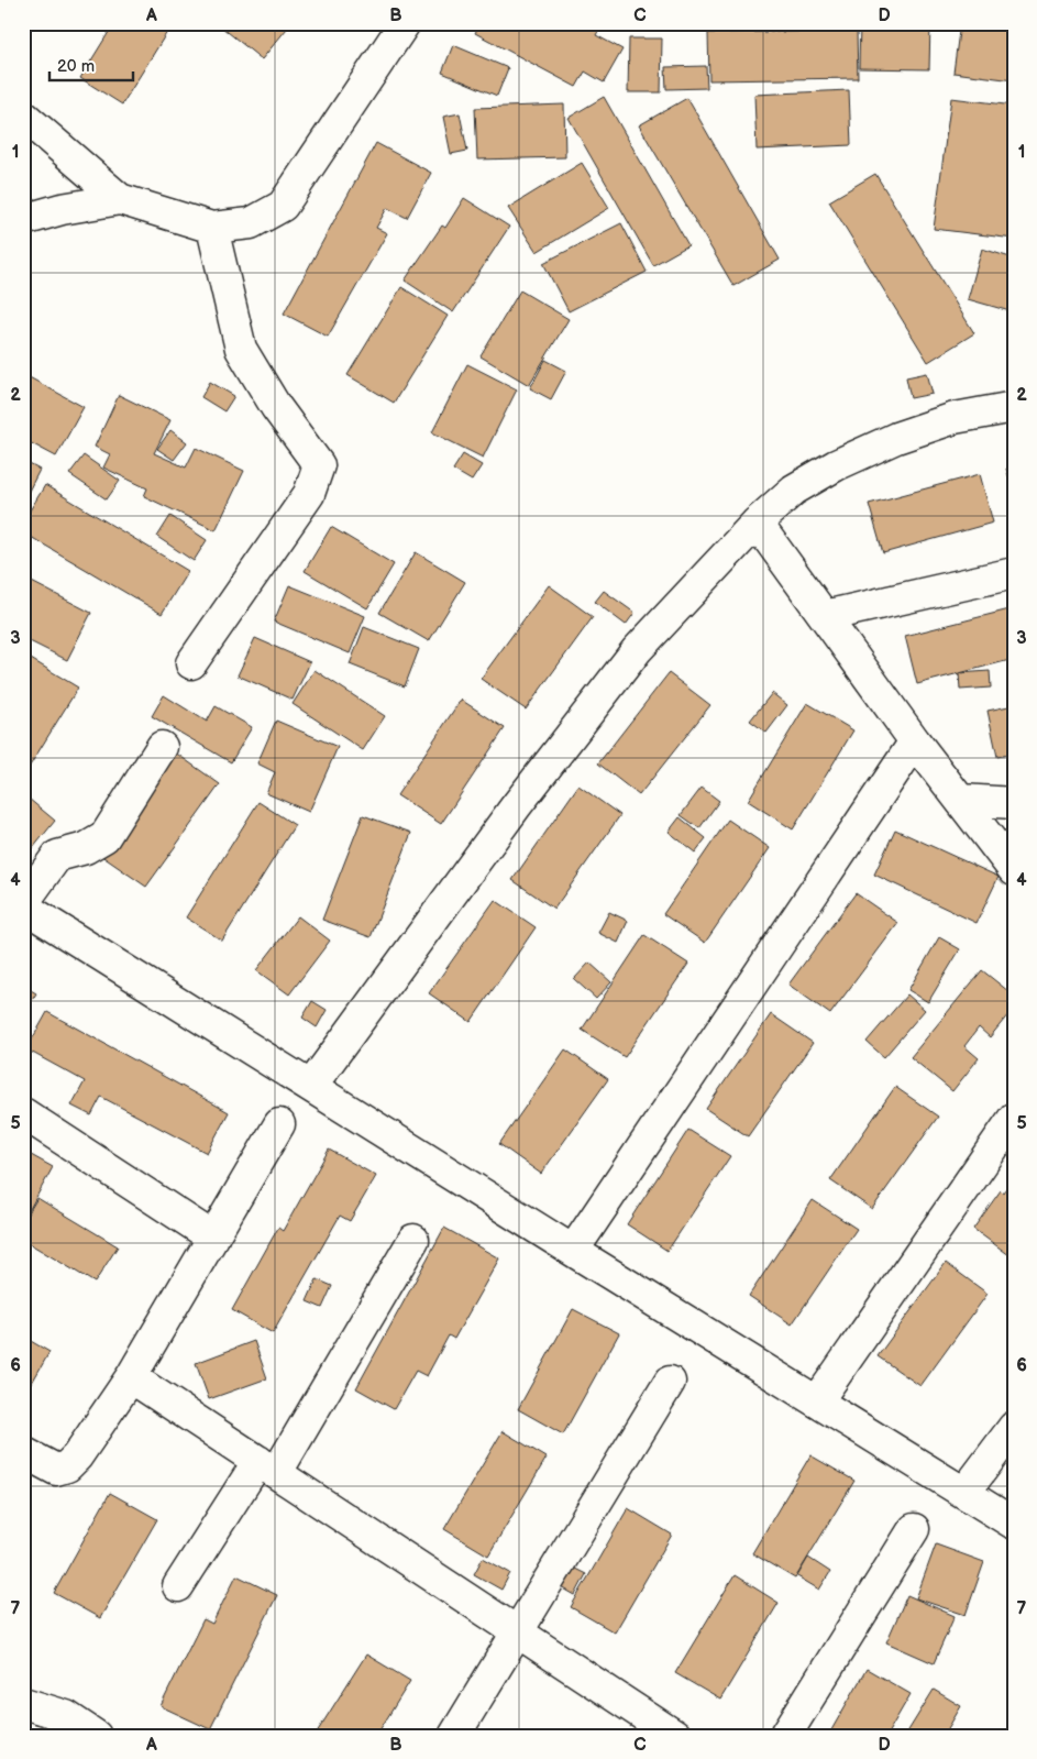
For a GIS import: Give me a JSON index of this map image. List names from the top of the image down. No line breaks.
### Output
{"scale_bar":"20 m","grid":{"columns":["A","B","C","D"],"rows":["1","2","3","4","5","6","7"]}}
